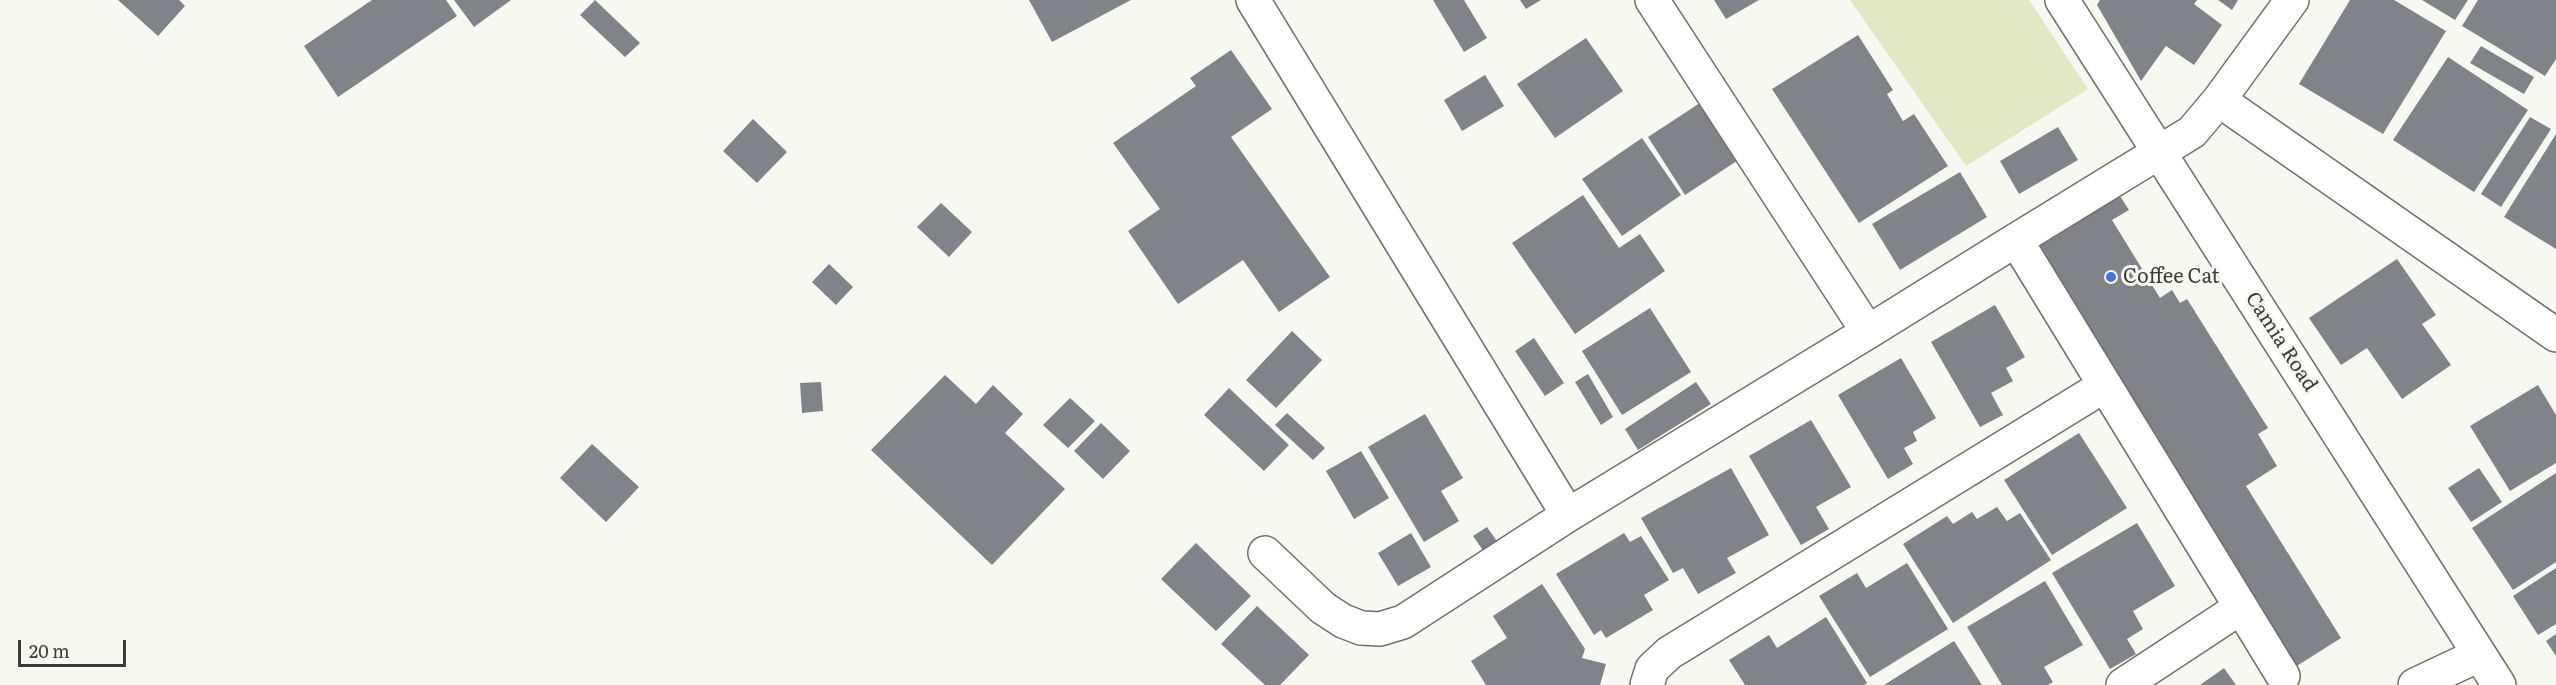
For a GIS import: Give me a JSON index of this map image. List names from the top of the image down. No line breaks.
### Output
{"streets":{"street":["Camia Road"]},"places":["Coffee Cat"],"scale_bar":"20 m"}
